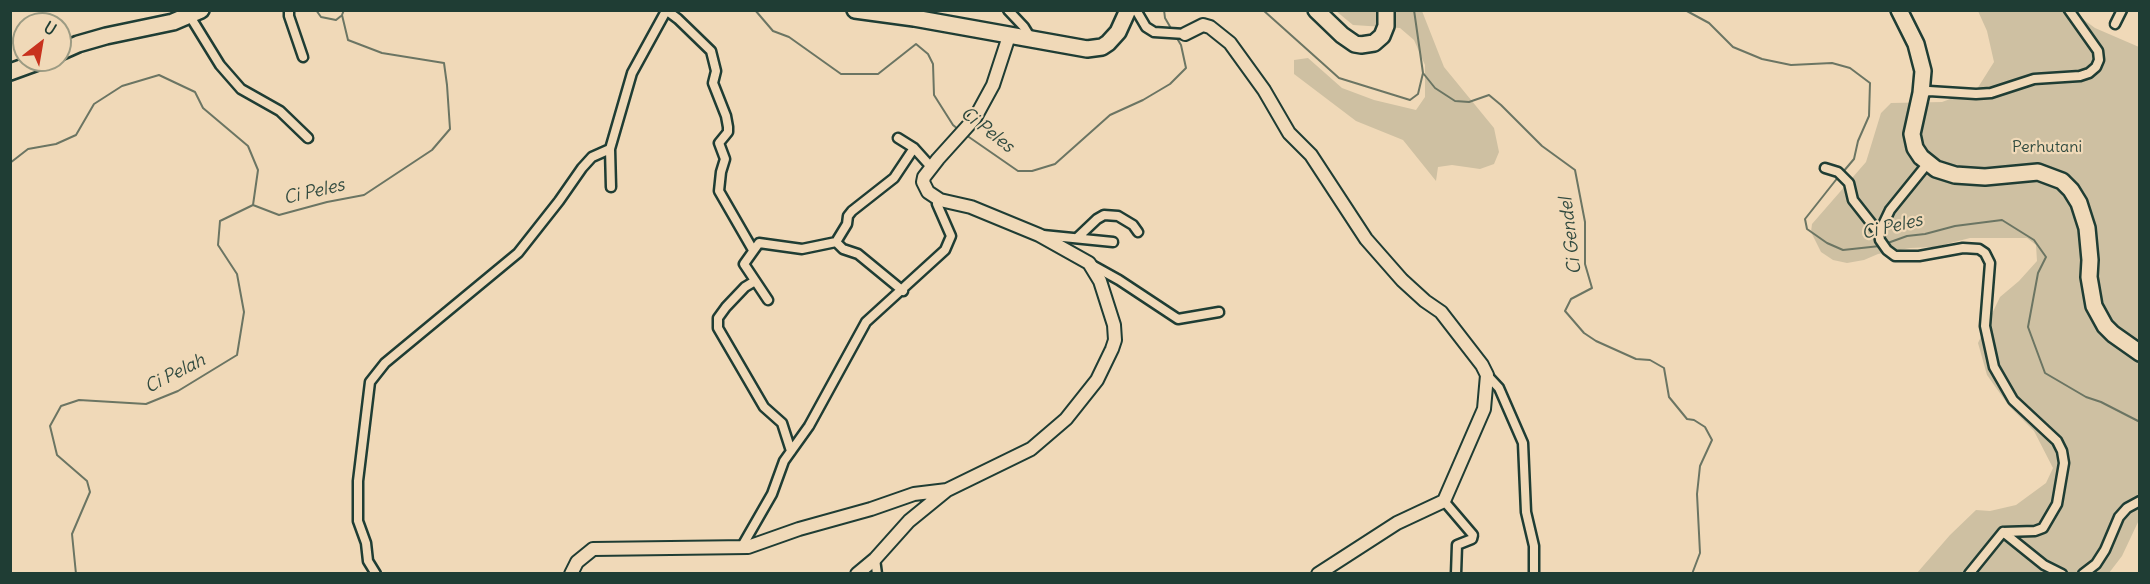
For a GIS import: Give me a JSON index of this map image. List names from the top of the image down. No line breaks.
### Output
{"water":["Ci Peles","Ci Gendel","Ci Pelah"],"parks":["Perhutani"],"north":"top right"}
